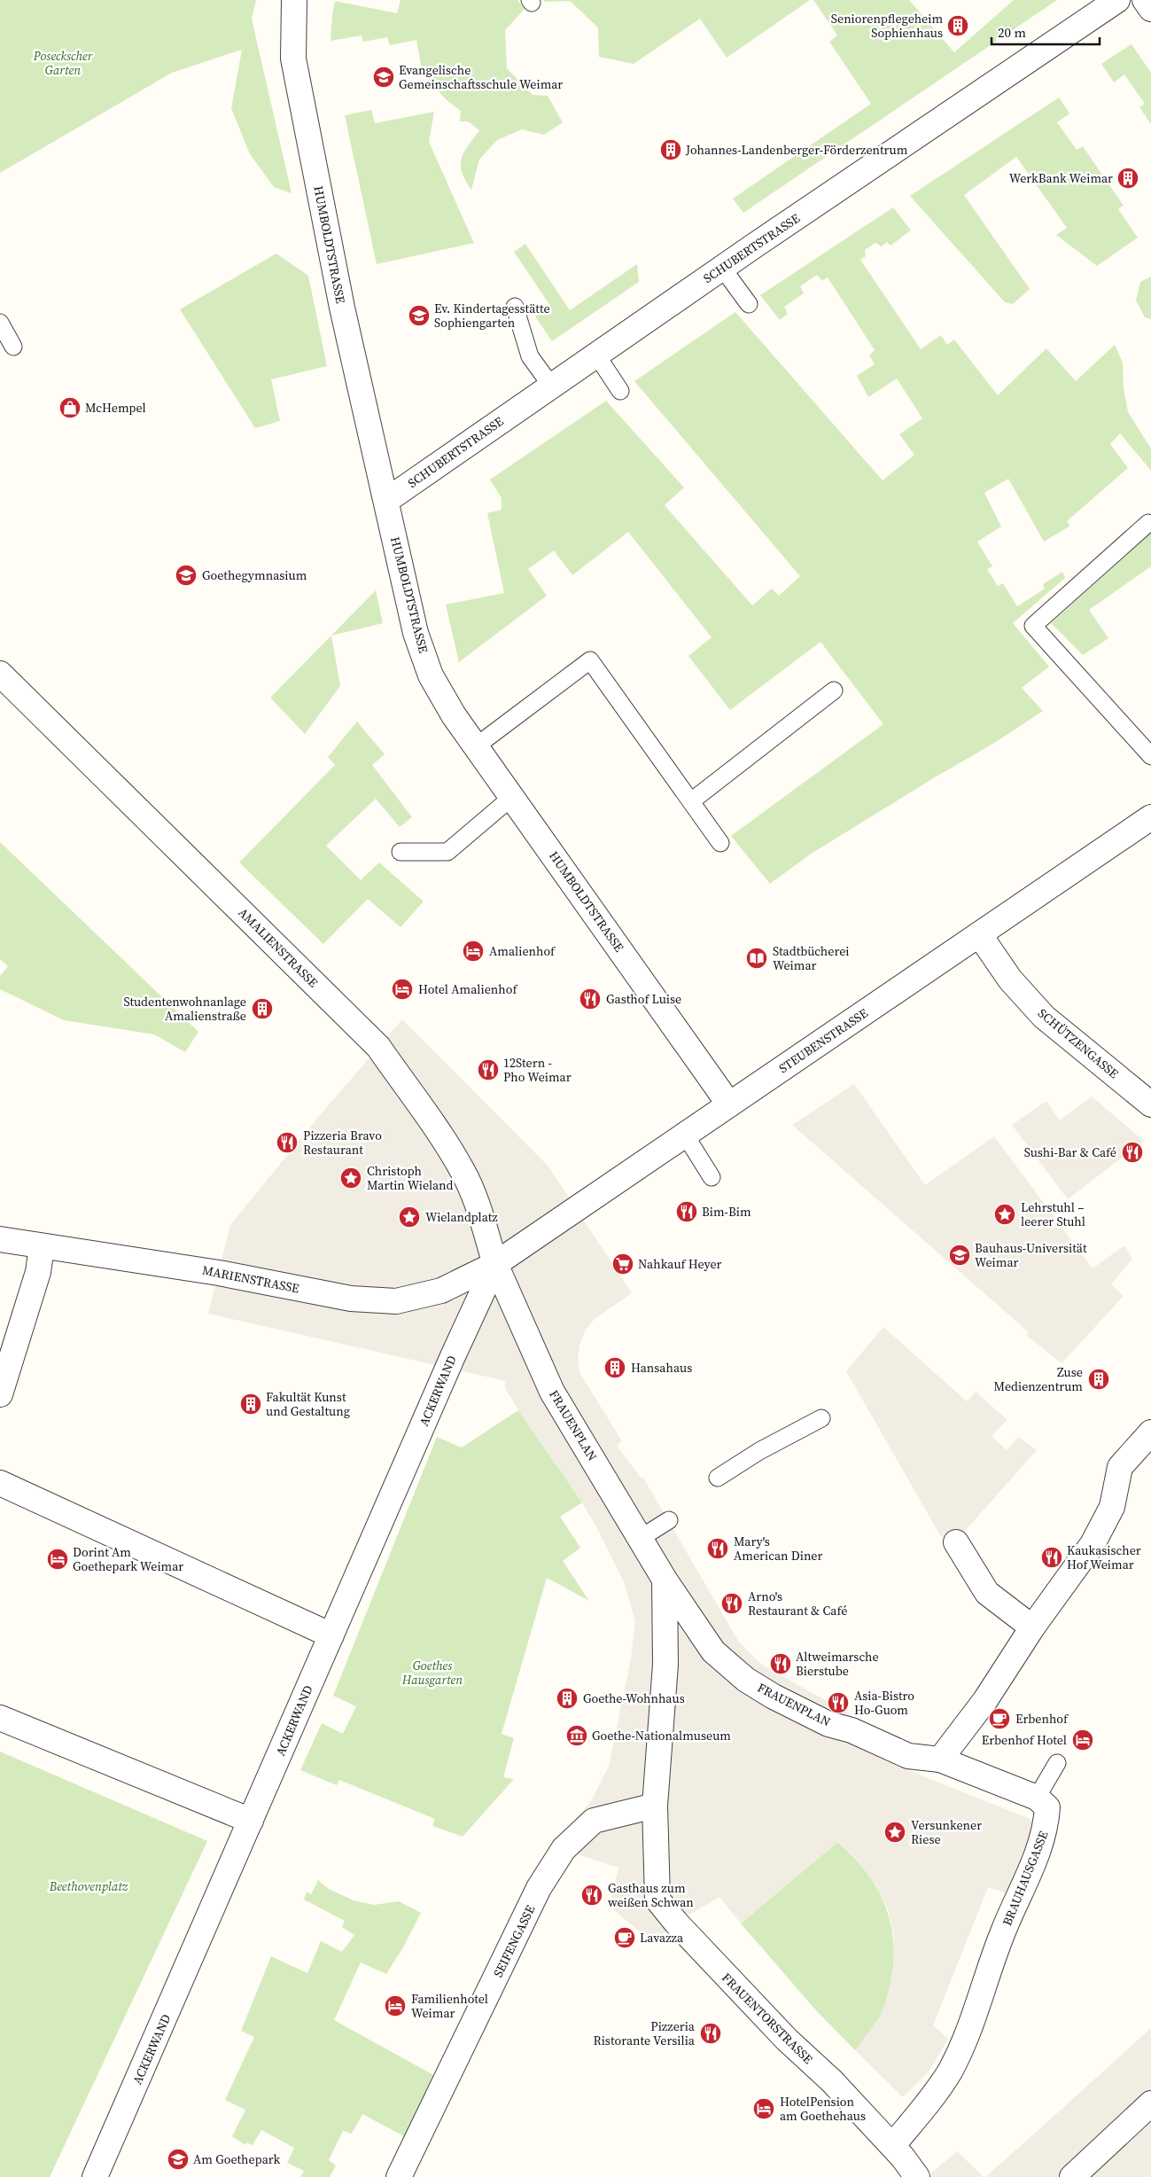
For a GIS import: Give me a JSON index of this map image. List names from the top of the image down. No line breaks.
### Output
{"streets":{"street":["HUMBOLDTSTRASSE","SCHUBERTSTRASSE","AMALIENSTRASSE","STEUBENSTRASSE","SCHÜTZENGASSE","MARIENSTRASSE","ACKERWAND","FRAUENPLAN","BRAUHAUSGASSE","SEIFENGASSE","FRAUENTORSTRASSE"]},"crossings":[["HUMBOLDTSTRASSE","SCHUBERTSTRASSE"],["HUMBOLDTSTRASSE","STEUBENSTRASSE"],["AMALIENSTRASSE","STEUBENSTRASSE"],["AMALIENSTRASSE","MARIENSTRASSE"],["AMALIENSTRASSE","ACKERWAND"],["AMALIENSTRASSE","FRAUENPLAN"],["STEUBENSTRASSE","SCHÜTZENGASSE"],["STEUBENSTRASSE","MARIENSTRASSE"],["STEUBENSTRASSE","ACKERWAND"],["STEUBENSTRASSE","FRAUENPLAN"],["MARIENSTRASSE","ACKERWAND"],["MARIENSTRASSE","FRAUENPLAN"],["ACKERWAND","FRAUENPLAN"],["FRAUENPLAN","SEIFENGASSE"],["FRAUENPLAN","FRAUENTORSTRASSE"],["BRAUHAUSGASSE","FRAUENTORSTRASSE"]],"parks":["Poseckscher Garten","Goethes Hausgarten","Beethovenplatz"],"places":{"building":["Seniorenpflegeheim Sophienhaus","Johannes-Landenberger-Förderzentrum","WerkBank Weimar","Studentenwohnanlage Amalienstraße","Hansahaus","Zuse Medienzentrum","Fakultät Kunst und Gestaltung","Goethe-Wohnhaus"],"school or university":["Evangelische Gemeinschaftsschule Weimar","Ev. Kindertagesstätte Sophiengarten","Goethegymnasium","Bauhaus-Universität Weimar","Am Goethepark"],"shop":["McHempel"],"hotel":["Amalienhof","Hotel Amalienhof","Dorint Am Goethepark Weimar","Erbenhof Hotel","Familienhotel Weimar","HotelPension am Goethehaus"],"library":["Stadtbücherei Weimar"],"restaurant":["Gasthof Luise","12Stern - Pho Weimar","Pizzeria Bravo Restaurant","Sushi-Bar & Café","Bim-Bim","Mary's American Diner","Kaukasischer Hof Weimar","Arno's Restaurant & Café","Altweimarsche Bierstube","Asia-Bistro Ho-Guom","Gasthaus zum weißen Schwan","Pizzeria Ristorante Versilia"],"place":["Christoph Martin Wieland","Lehrstuhl – leerer Stuhl","Wielandplatz","Versunkener Riese"],"supermarket":["Nahkauf Heyer"],"cafe":["Erbenhof","Lavazza"],"museum":["Goethe-Nationalmuseum"]},"scale_bar":"20 m"}
